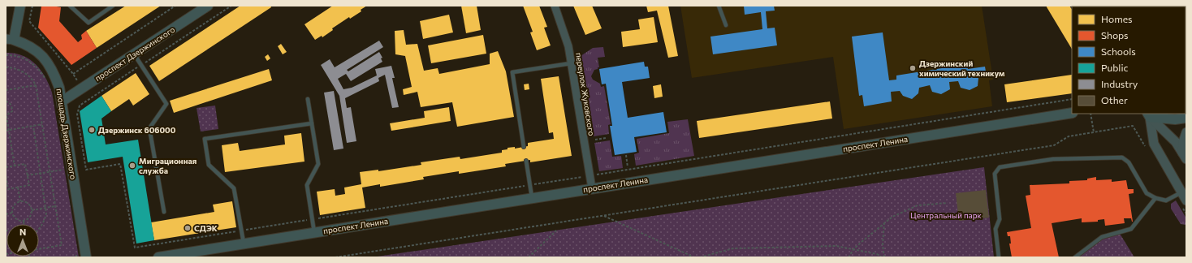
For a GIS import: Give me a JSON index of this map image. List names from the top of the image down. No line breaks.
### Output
{"streets":{"main road":["проспект Дзержинского","площадь Дзержинского","проспект Ленина"],"street":["переулок Жуковского"]},"crossings":[["проспект Дзержинского","площадь Дзержинского"],["переулок Жуковского","проспект Ленина"]],"parks":["Центральный парк"],"places":["Дзержинский химический техникум","Дзержинск 606000","Миграционная служба","СДЭК"],"legend":["Homes","Shops","Schools","Public","Industry","Other"],"north":"top"}
